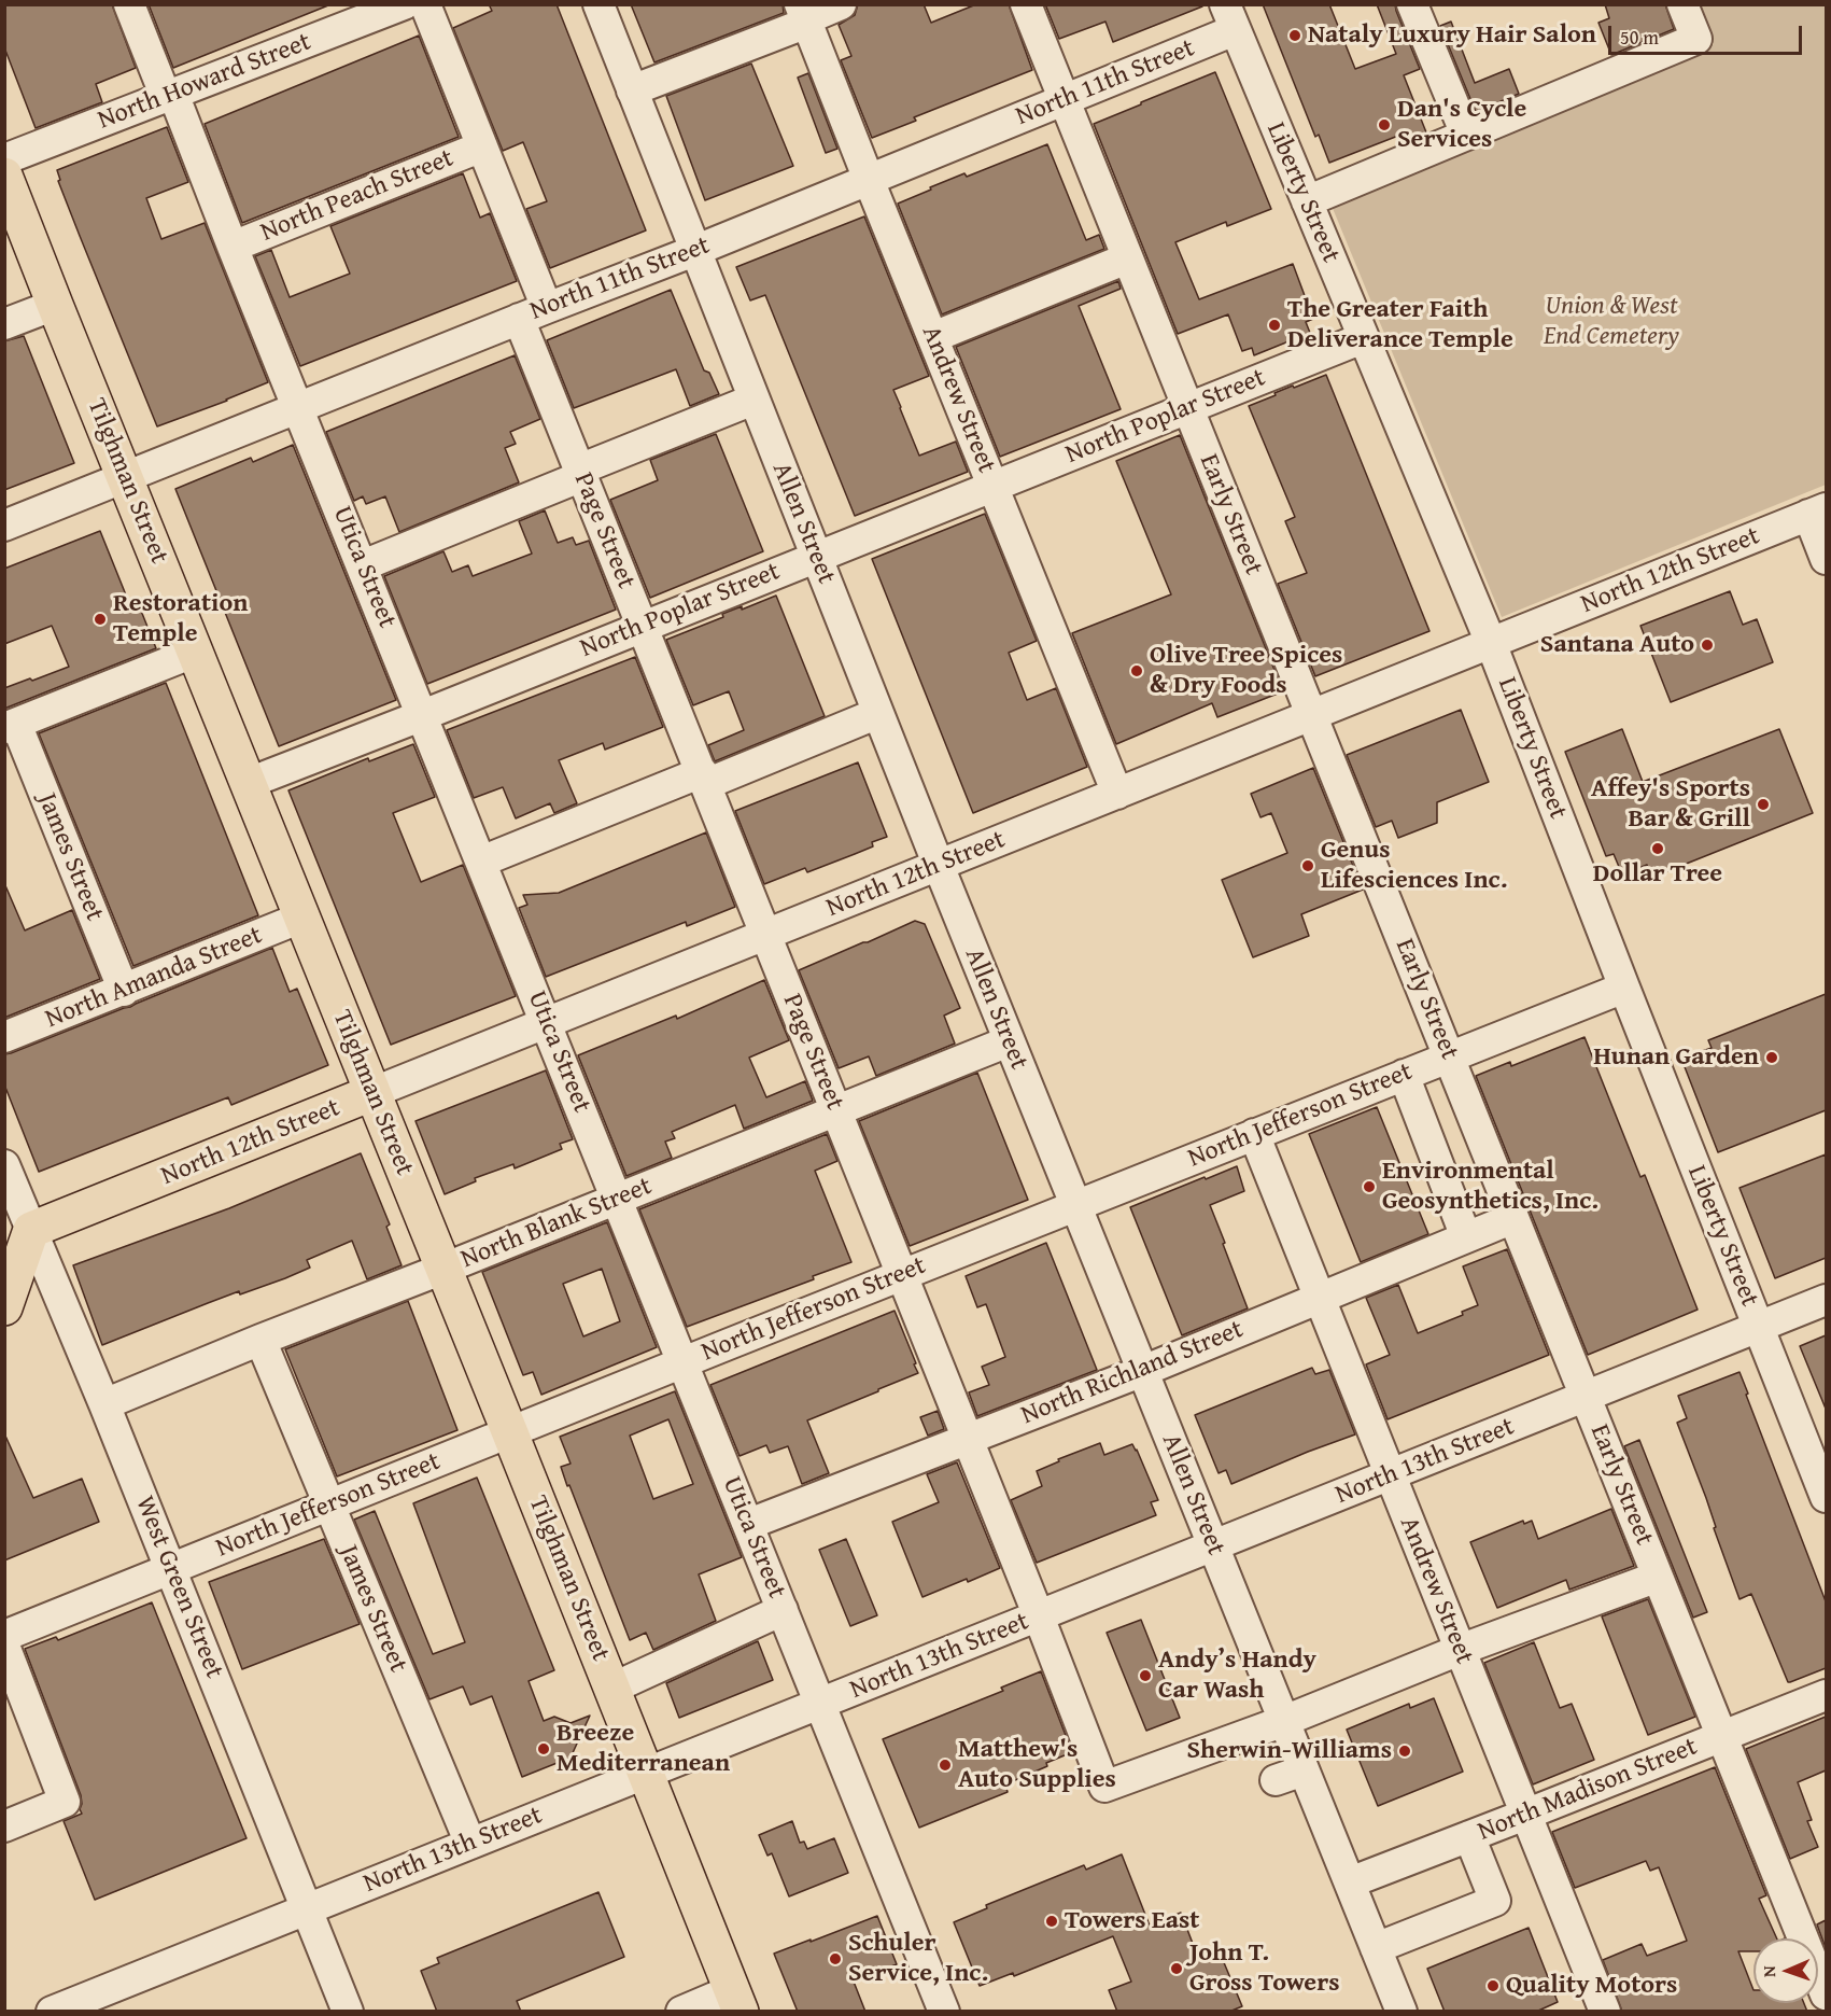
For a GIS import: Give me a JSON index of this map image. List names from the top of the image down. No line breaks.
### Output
{"streets":{"main road":["Tilghman Street","North 12th Street"],"street":["North Howard Street","North 11th Street","Liberty Street","North Peach Street","Andrew Street","North Poplar Street","Early Street","Allen Street","Page Street","Utica Street","James Street","North Amanda Street","North Jefferson Street","North Blank Street","North Richland Street","North 13th Street","West Green Street","North Madison Street"]},"crossings":[["North Howard Street","Utica Street"],["North 11th Street","Liberty Street"],["North 11th Street","Andrew Street"],["North 11th Street","Tilghman Street"],["North 11th Street","Early Street"],["North 11th Street","Allen Street"],["North 11th Street","Page Street"],["North 11th Street","Utica Street"],["Liberty Street","North Poplar Street"],["Liberty Street","North 12th Street"],["Liberty Street","North Jefferson Street"],["Liberty Street","North 13th Street"],["North Peach Street","Page Street"],["North Peach Street","Utica Street"],["Andrew Street","North Poplar Street"],["Andrew Street","North 12th Street"],["Andrew Street","North Jefferson Street"],["Andrew Street","North Richland Street"],["Andrew Street","North 13th Street"],["Andrew Street","North Madison Street"],["North Poplar Street","Tilghman Street"],["North Poplar Street","Early Street"],["North Poplar Street","Allen Street"],["North Poplar Street","Page Street"],["North Poplar Street","Utica Street"],["Tilghman Street","North 12th Street"],["Tilghman Street","North Amanda Street"],["Tilghman Street","North Jefferson Street"],["Tilghman Street","North Blank Street"],["Tilghman Street","North 13th Street"],["Early Street","North 12th Street"],["Early Street","North Jefferson Street"],["Early Street","North Richland Street"],["Early Street","North 13th Street"],["Early Street","North Madison Street"],["Allen Street","Page Street"],["Allen Street","North 12th Street"],["Allen Street","North Jefferson Street"],["Allen Street","North Blank Street"],["Allen Street","North Richland Street"],["Allen Street","North 13th Street"],["Allen Street","North Madison Street"],["Page Street","North 12th Street"],["Page Street","North Jefferson Street"],["Page Street","North Blank Street"],["Page Street","North Richland Street"],["Page Street","North 13th Street"],["Utica Street","North 12th Street"],["Utica Street","North Jefferson Street"],["Utica Street","North Blank Street"],["Utica Street","North Richland Street"],["Utica Street","North 13th Street"],["North 12th Street","West Green Street"],["James Street","North Amanda Street"],["James Street","North Jefferson Street"],["James Street","North Blank Street"],["James Street","North 13th Street"],["North Jefferson Street","West Green Street"],["North Blank Street","West Green Street"],["North 13th Street","West Green Street"]],"parks":["Union & West End Cemetery"],"places":["Nataly Luxury Hair Salon","Dan's Cycle Services","The Greater Faith Deliverance Temple","Restoration Temple","Santana Auto","Olive Tree Spices & Dry Foods","Affey's Sports Bar & Grill","Dollar Tree","Genus Lifesciences Inc.","Hunan Garden","Environmental Geosynthetics, Inc.","Andy’s Handy Car Wash","Breeze Mediterranean","Sherwin-Williams","Matthew's Auto Supplies","Towers East","Schuler Service, Inc.","John T. Gross Towers","Quality Motors"],"scale_bar":"50 m","north":"left"}
